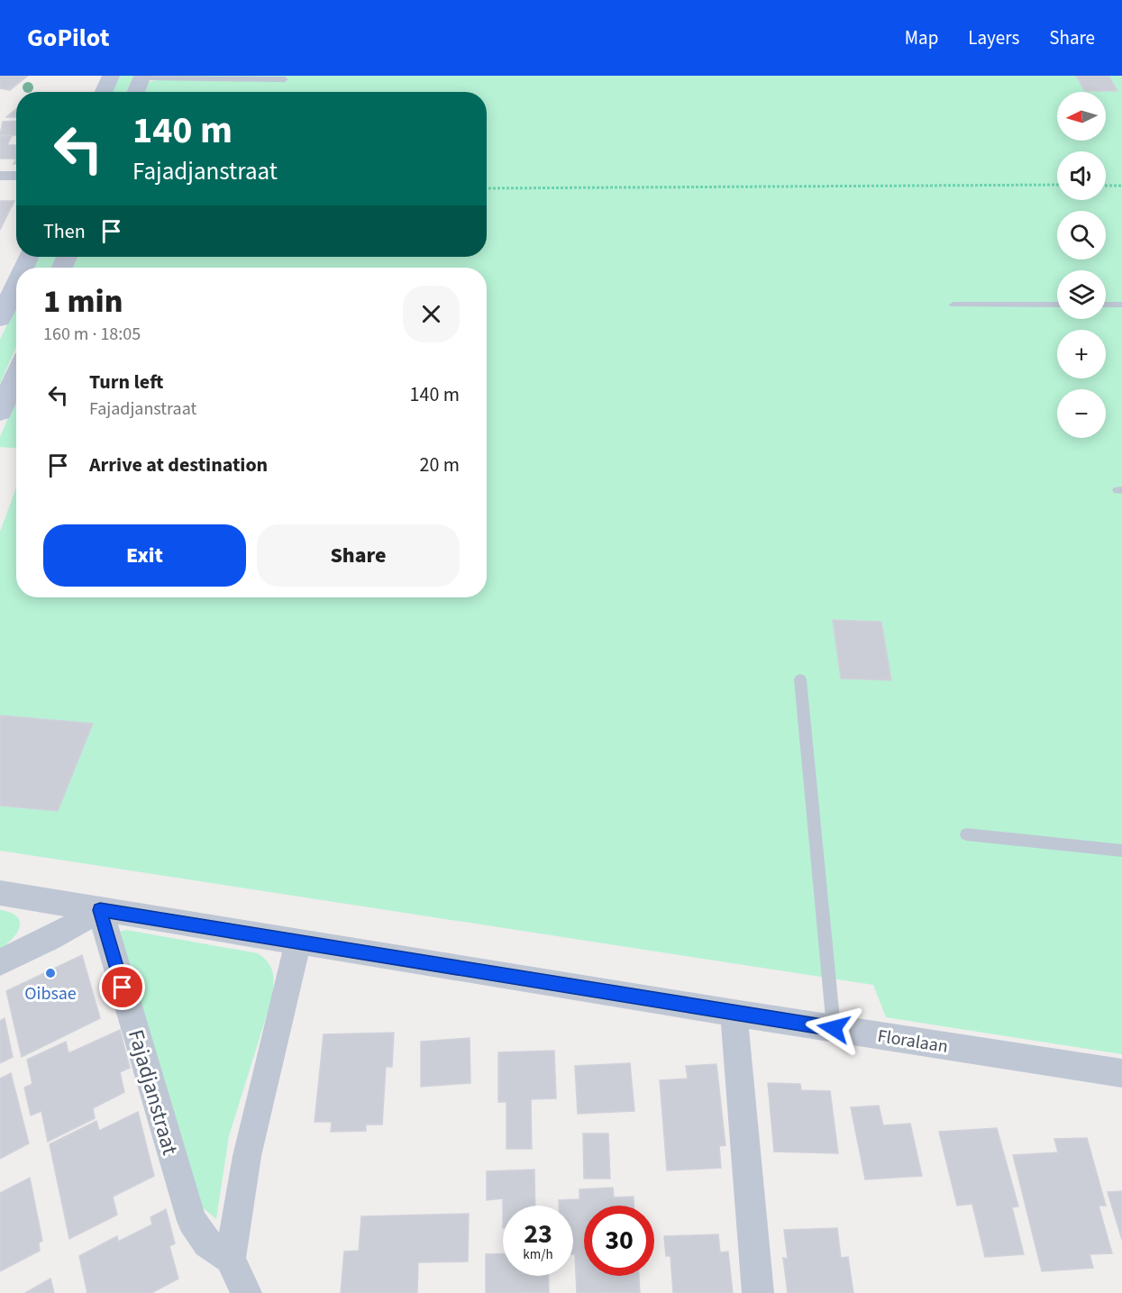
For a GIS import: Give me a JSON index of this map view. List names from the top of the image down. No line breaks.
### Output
{"streets":{"street":["Floralaan","Fajadjanstraat"]},"crossings":[["Floralaan","Fajadjanstraat"]],"places":["Oibsae"],"north":"left","page":{"header":"GoPilot","nav":["Map","Layers","Share"],"map_buttons":["+","−"],"turn":["140 m","Fajadjanstraat"],"then":"Then","heading":["1 min","160 m · 18:05"],"list":[{"name":"Turn left","note":"Fajadjanstraat","value":"140 m"},{"name":"Arrive at destination","value":"20 m"}],"buttons":["Exit","Share"],"speed":"23 km/h","limit":"30"}}
